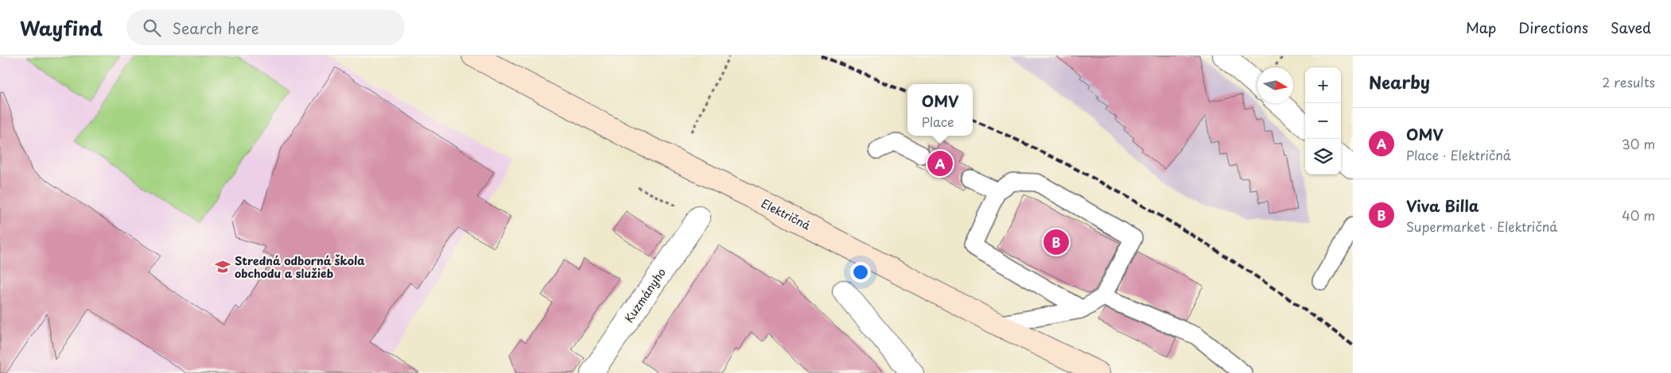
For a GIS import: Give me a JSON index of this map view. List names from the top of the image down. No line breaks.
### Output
{"streets":{"main road":["Električná"],"street":["Kuzmányho"]},"places":{"school or university":["Stredná odborná škola obchodu a služieb"]},"north":"right","page":{"header":"Wayfind","search":"Search here","nav":["Map","Directions","Saved"],"heading":["Nearby","2 results"],"map_buttons":["+","−"],"popup":["OMV","Place"],"list":[{"mark":"A","name":"OMV","note":"Place · Električná","value":"30 m"},{"mark":"B","name":"Viva Billa","note":"Supermarket · Električná","value":"40 m"}],"pins":["A","B"]}}
